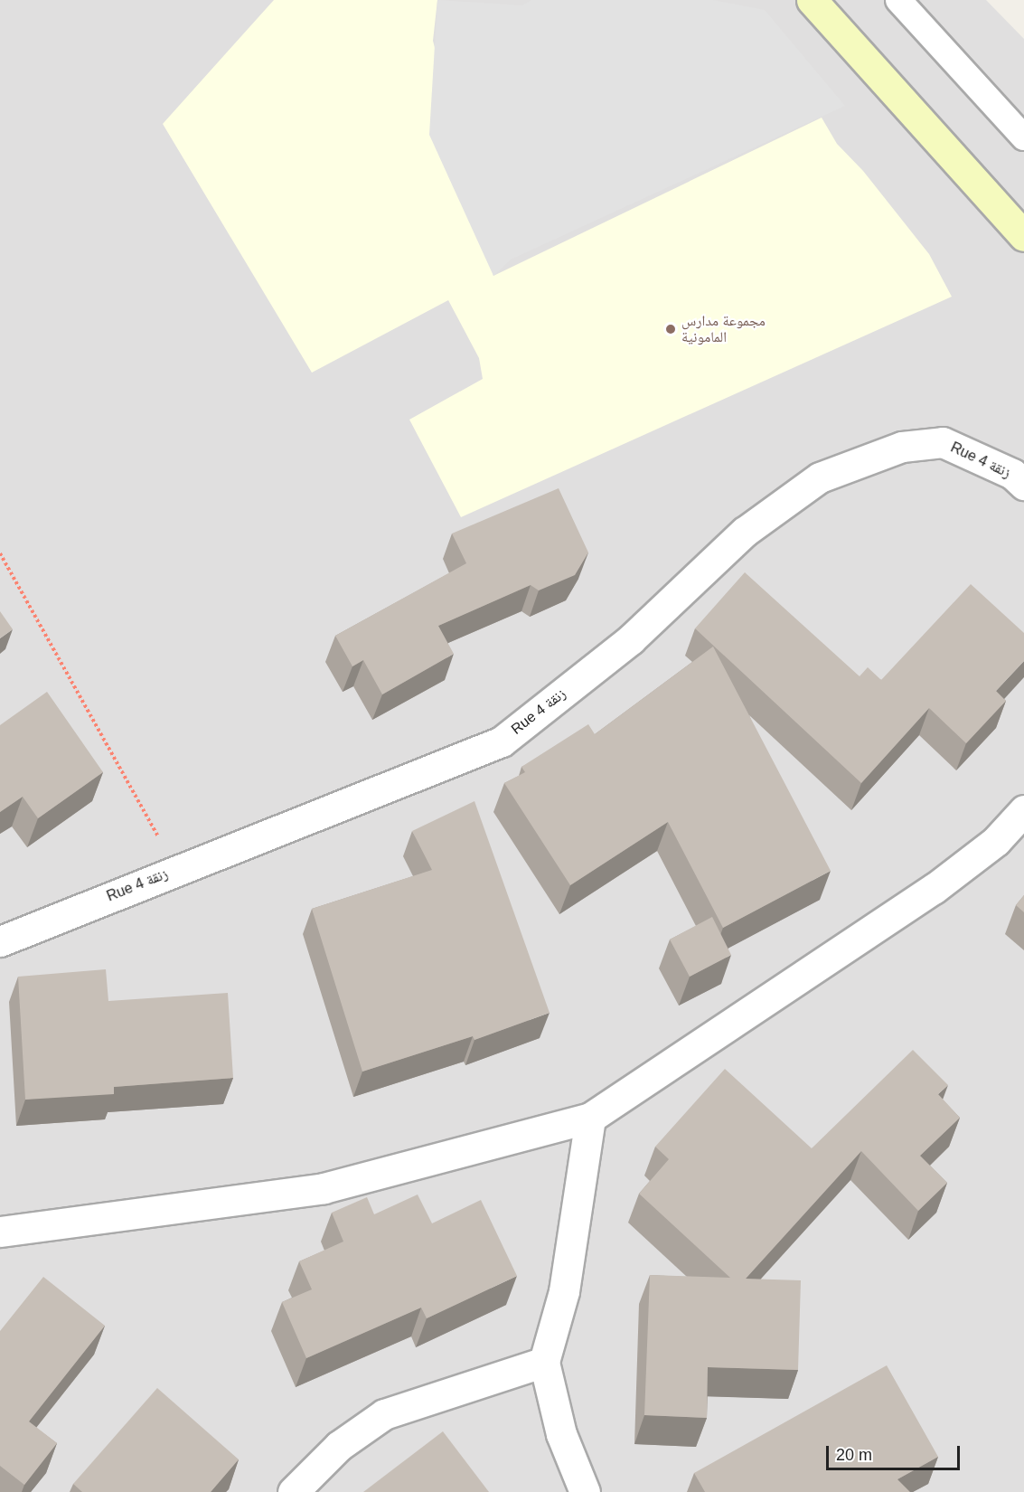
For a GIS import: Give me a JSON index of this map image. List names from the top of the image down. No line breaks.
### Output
{"streets":{"street":["Rue 4 زنقة"]},"places":["مجموعة مدارس المامونية"],"scale_bar":"20 m"}
